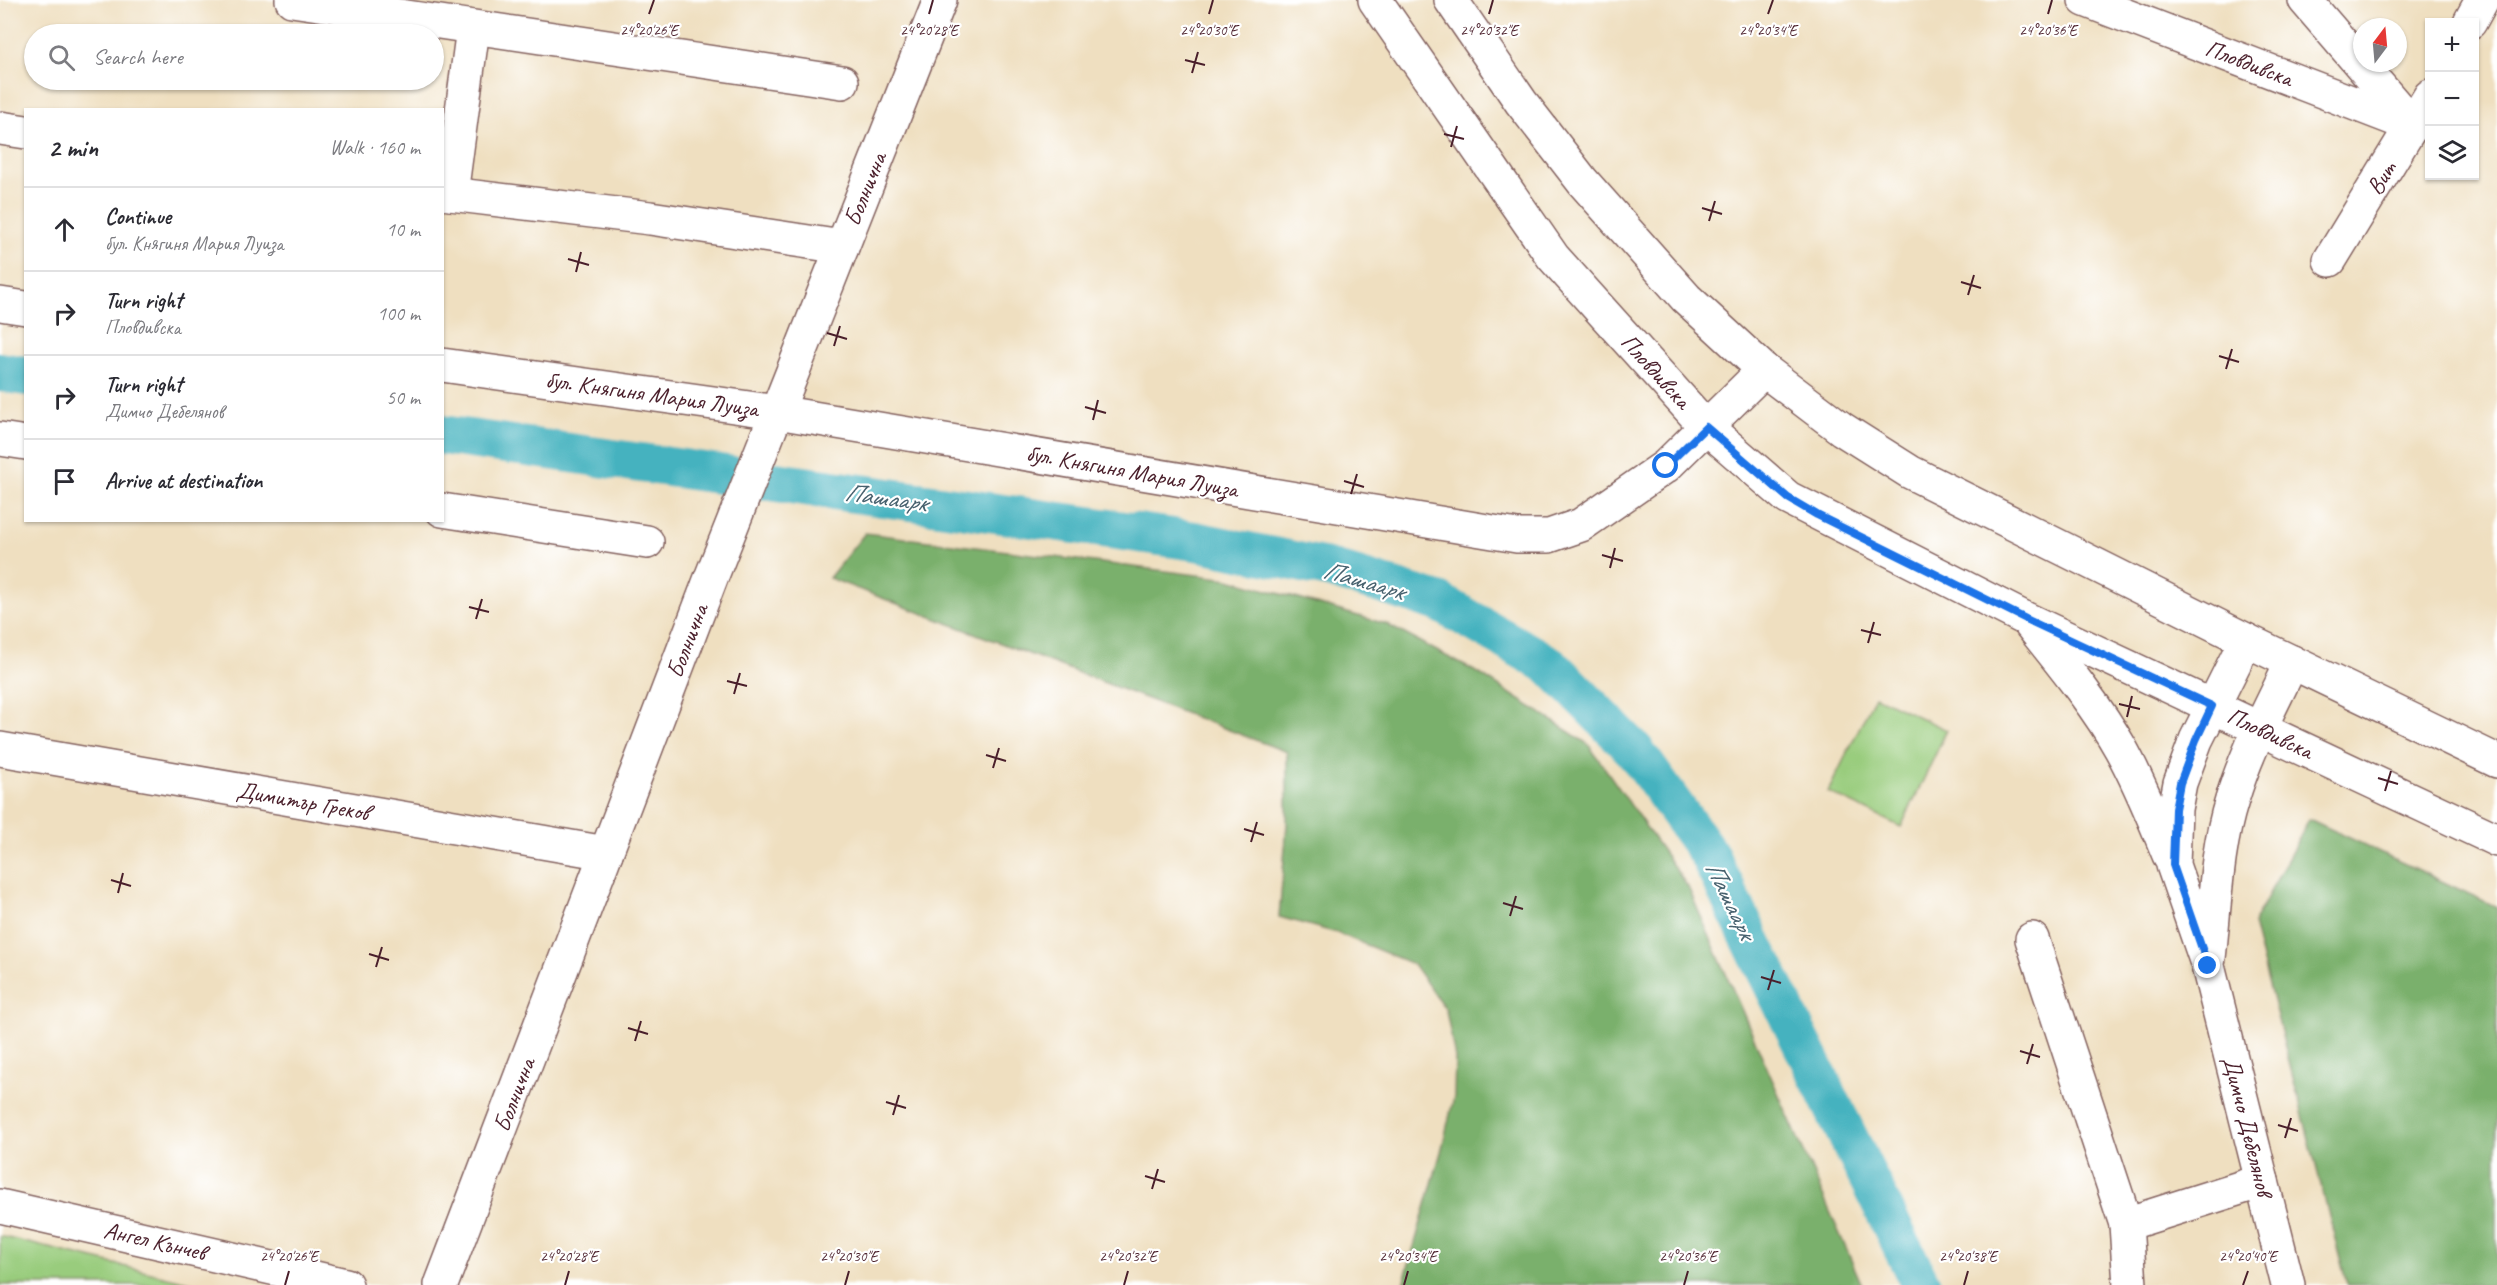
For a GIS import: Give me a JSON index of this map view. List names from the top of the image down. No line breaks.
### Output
{"streets":{"street":["Пловдивска","Вит","Болнична","бул. Княгиня Мария Луиза","Димитър Греков","Димчо Дебелянов","Ангел Кънчев"]},"crossings":[["Пловдивска","Вит"],["Пловдивска","бул. Княгиня Мария Луиза"],["Пловдивска","Димчо Дебелянов"],["Болнична","бул. Княгиня Мария Луиза"],["Болнична","Димитър Греков"]],"water":["Пашаарк"],"north":"top","page":{"map_buttons":["+","−"],"search":"Search here","heading":["2 min","Walk · 160 m"],"list":[["Continue","бул. Княгиня Мария Луиза","10 m"],["Turn right","Пловдивска","100 m"],["Turn right","Димчо Дебелянов","50 m"],"Arrive at destination"]},"coordinates":["24°20'26\"E","24°20'28\"E","24°20'30\"E","24°20'32\"E","24°20'34\"E","24°20'36\"E","24°20'38\"E","24°20'40\"E"]}
